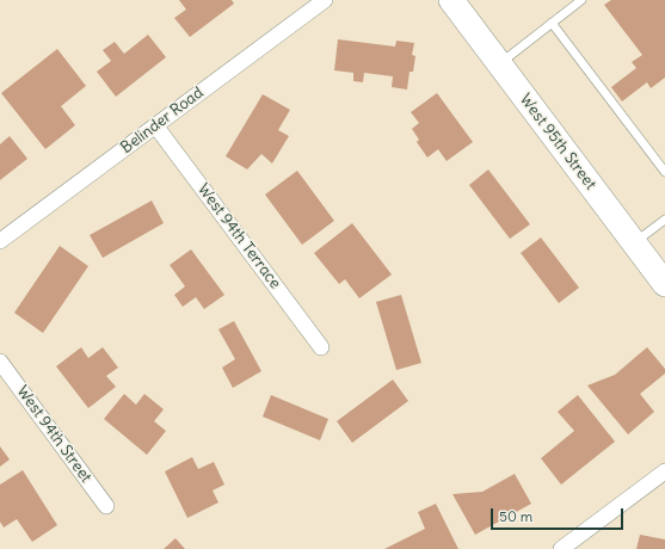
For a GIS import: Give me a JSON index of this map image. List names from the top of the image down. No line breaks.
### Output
{"streets":{"main road":["West 95th Street"],"street":["Belinder Road","West 94th Terrace","West 94th Street"]},"crossings":[["Belinder Road","West 94th Terrace"]],"scale_bar":"50 m"}
